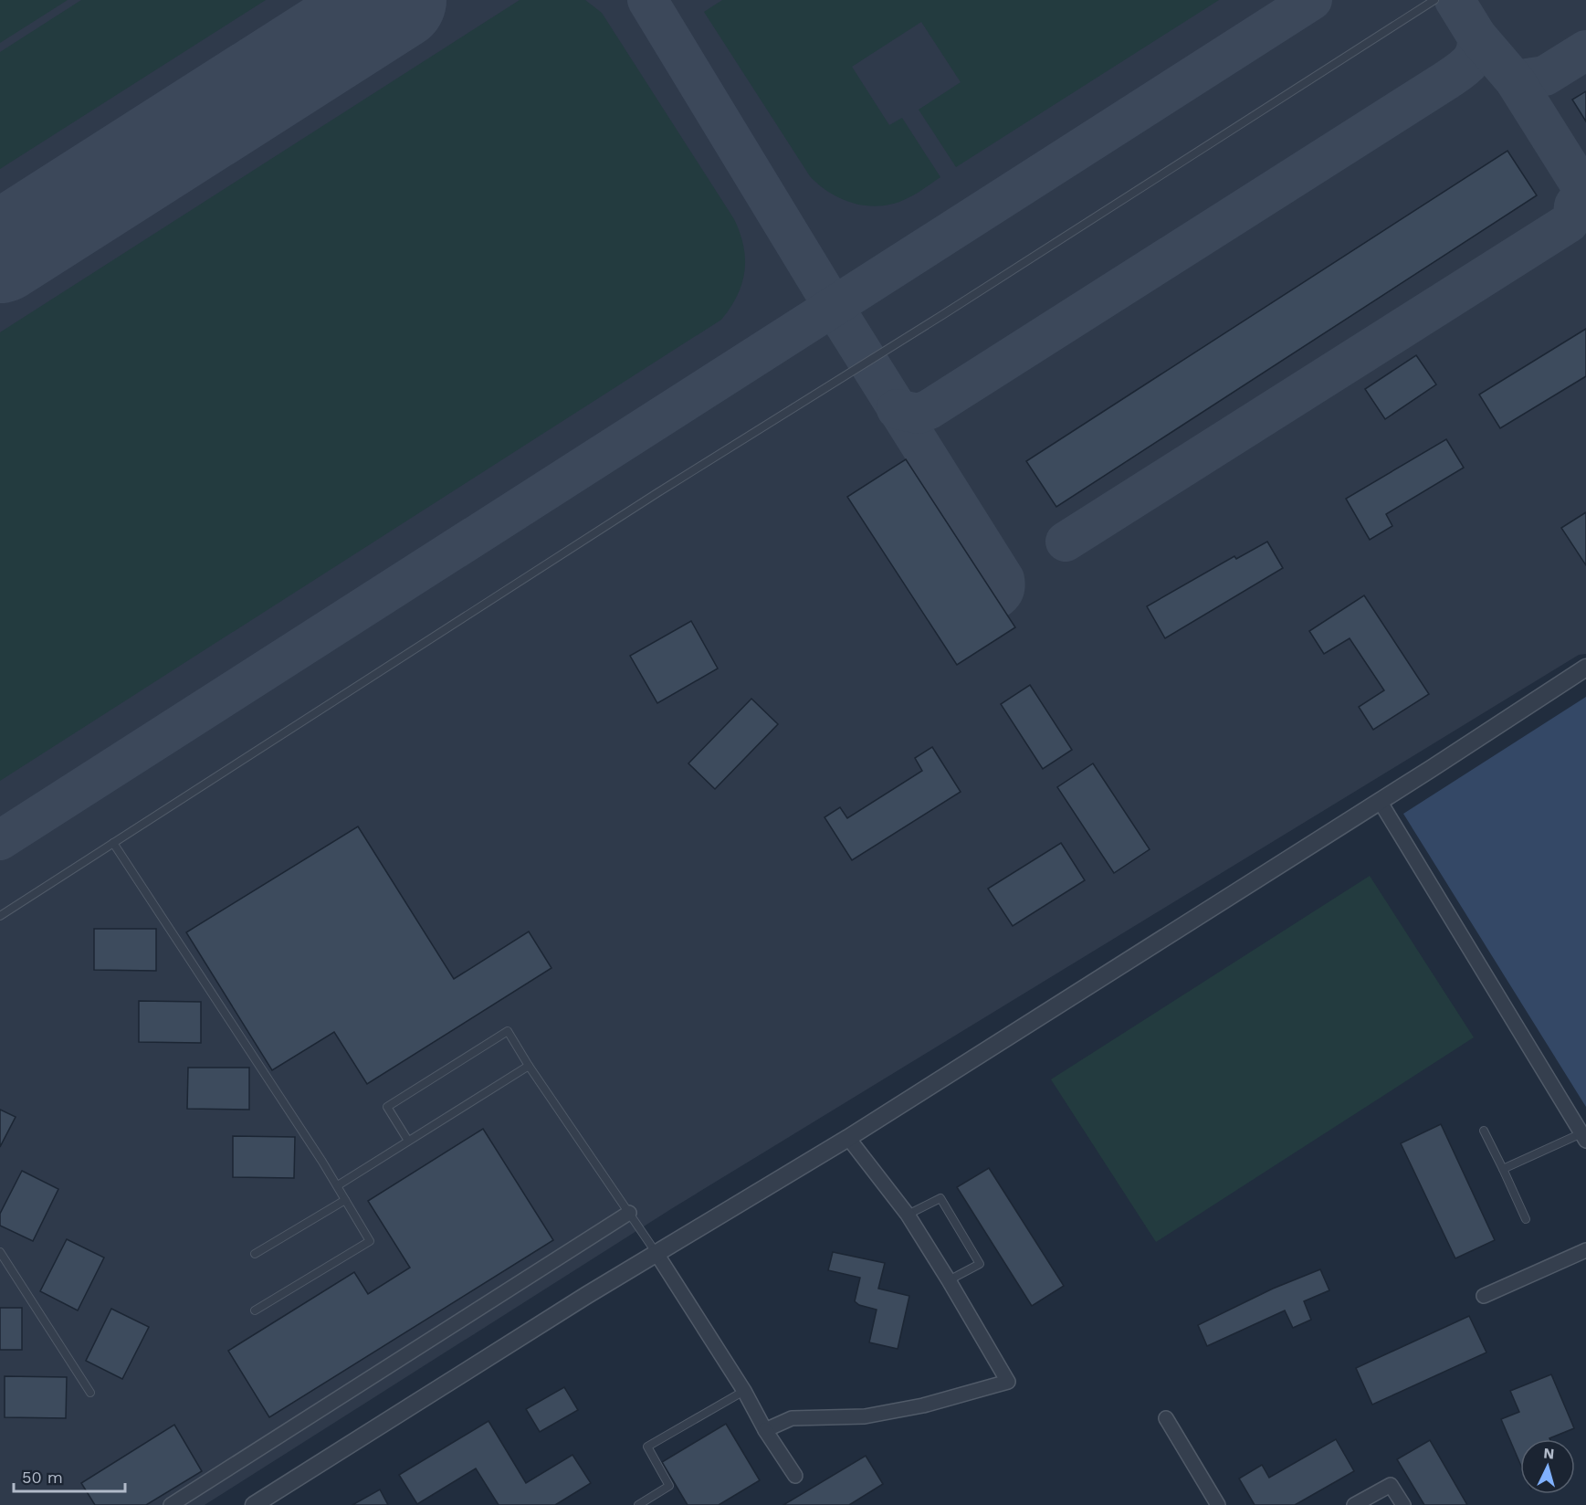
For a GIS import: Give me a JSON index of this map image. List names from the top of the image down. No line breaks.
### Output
{"scale_bar":"50 m","north":"top"}
